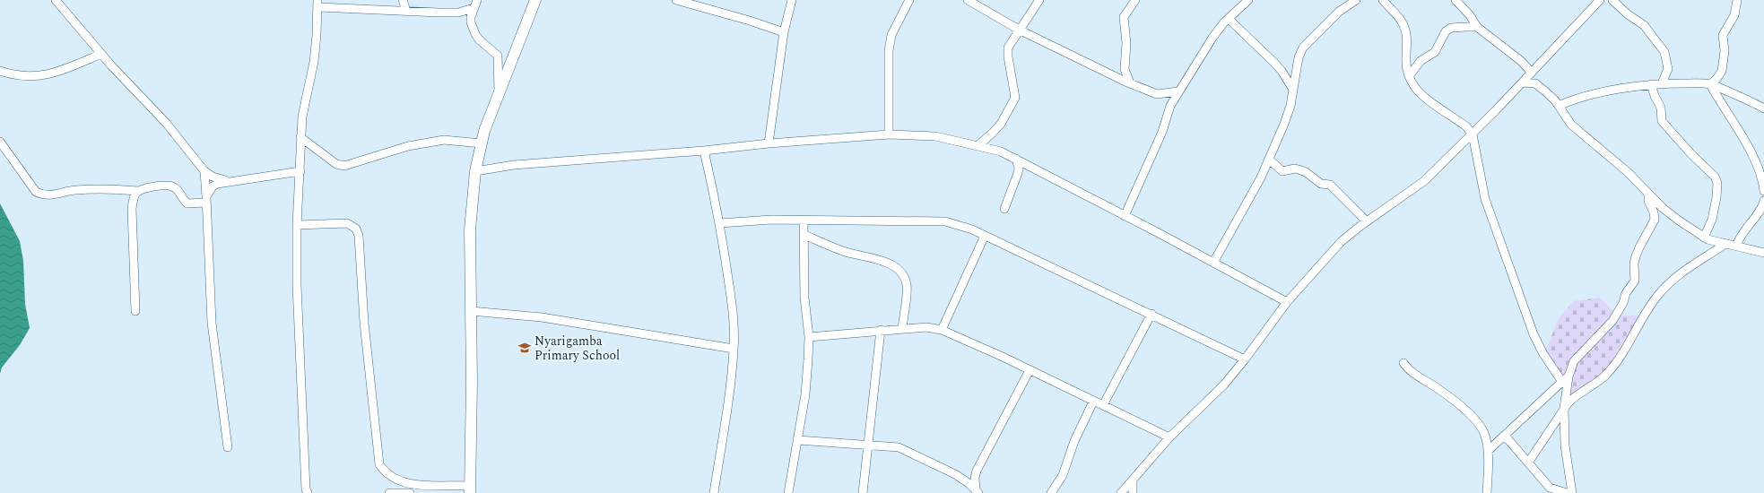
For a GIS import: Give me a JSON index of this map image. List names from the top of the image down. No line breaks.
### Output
{"places":{"school or university":["Nyarigamba Primary School"]}}
